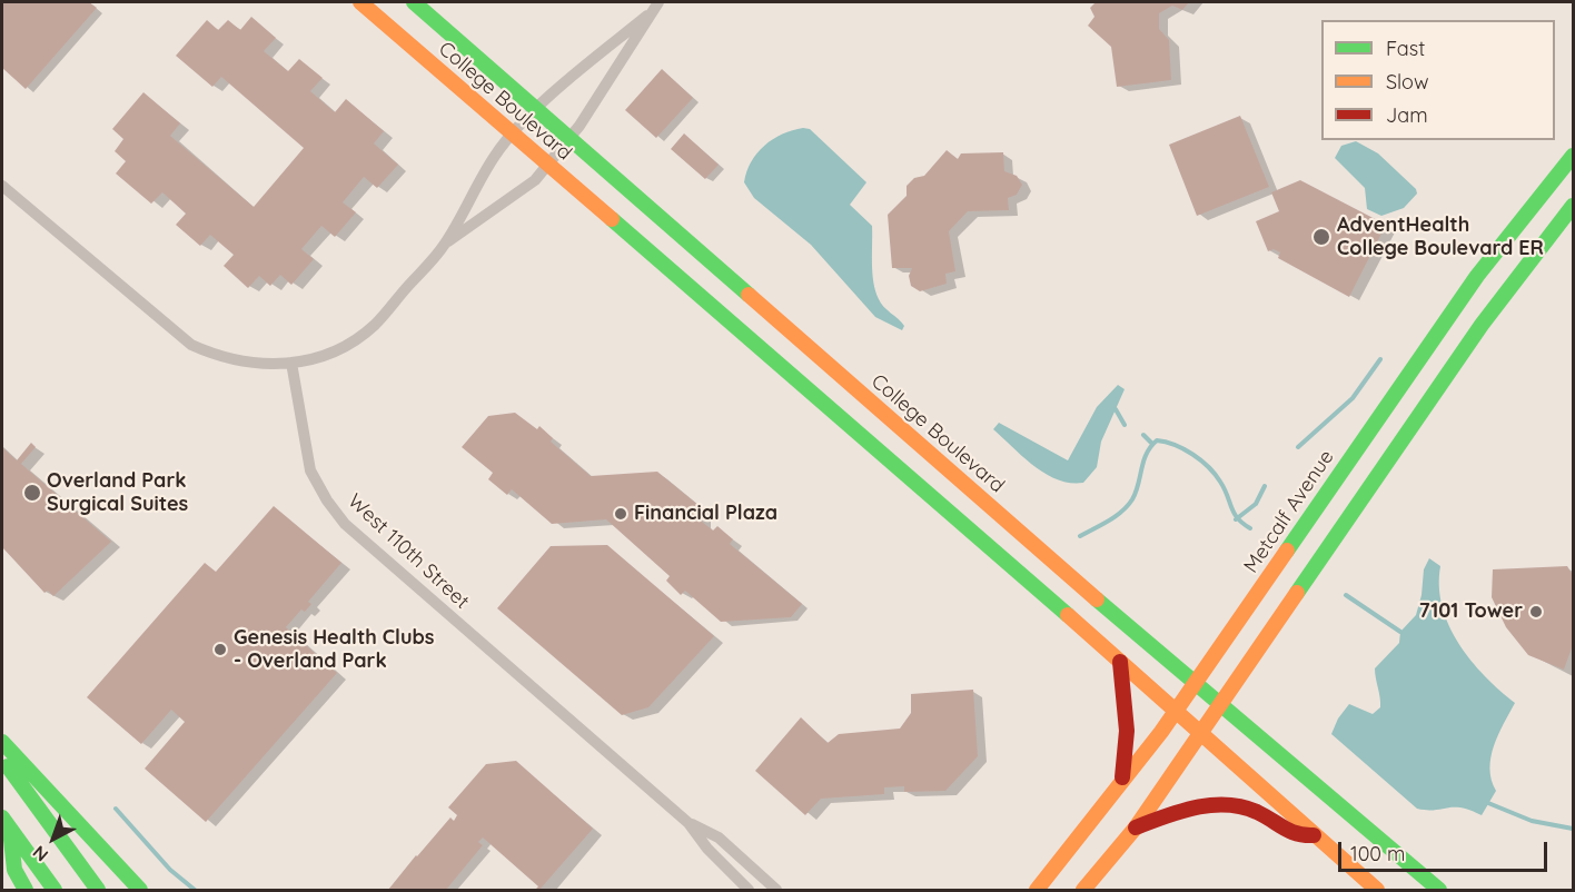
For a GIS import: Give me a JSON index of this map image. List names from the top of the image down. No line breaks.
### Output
{"streets":{"main road":["College Boulevard","Metcalf Avenue"],"street":["West 110th Street"]},"crossings":[["College Boulevard","Metcalf Avenue"]],"places":["AdventHealth College Boulevard ER","Overland Park Surgical Suites","Financial Plaza","7101 Tower","Genesis Health Clubs - Overland Park"],"legend":["Fast","Slow","Jam"],"scale_bar":"100 m","north":"bottom left"}
